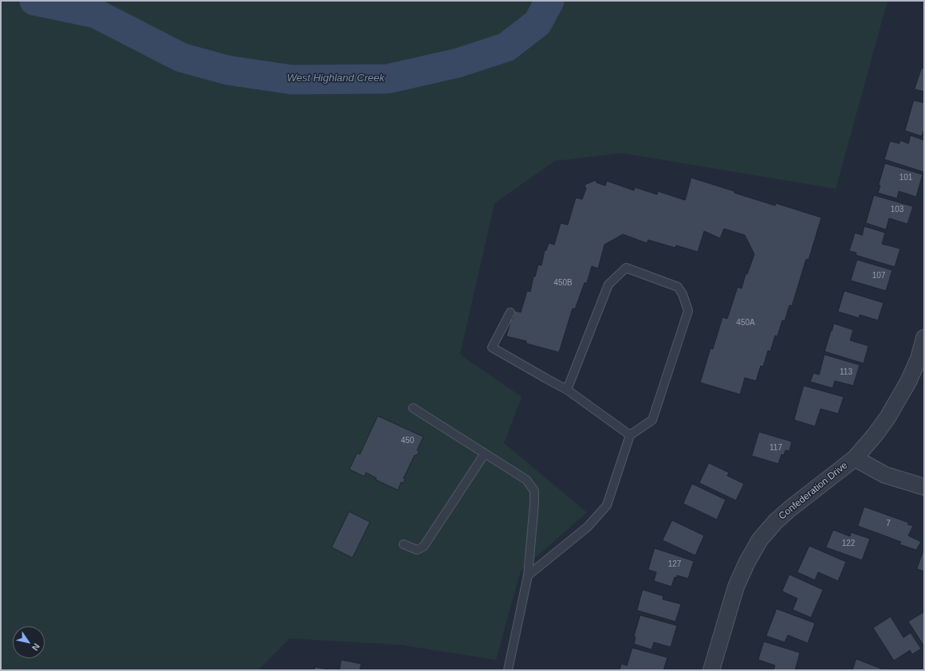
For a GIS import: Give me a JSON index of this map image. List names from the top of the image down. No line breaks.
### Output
{"streets":{"street":["Confederation Drive"]},"water":["West Highland Creek"],"house_numbers":["101","103","107","450B","450A","113","450","117","7","122","127"],"north":"bottom right"}
